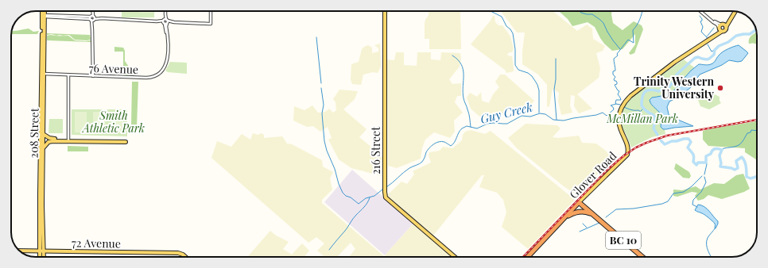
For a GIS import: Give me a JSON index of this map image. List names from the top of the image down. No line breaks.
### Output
{"streets":{"highway":["Glover Road","BC 10"],"main road":["208 Street","216 Street","72 Avenue"],"street":["76 Avenue"]},"crossings":[["76 Avenue","208 Street"],["208 Street","72 Avenue"],["Glover Road","BC 10"]],"water":["Guy Creek"],"parks":["Smith Athletic Park","McMillan Park"],"places":["Trinity Western University"]}
